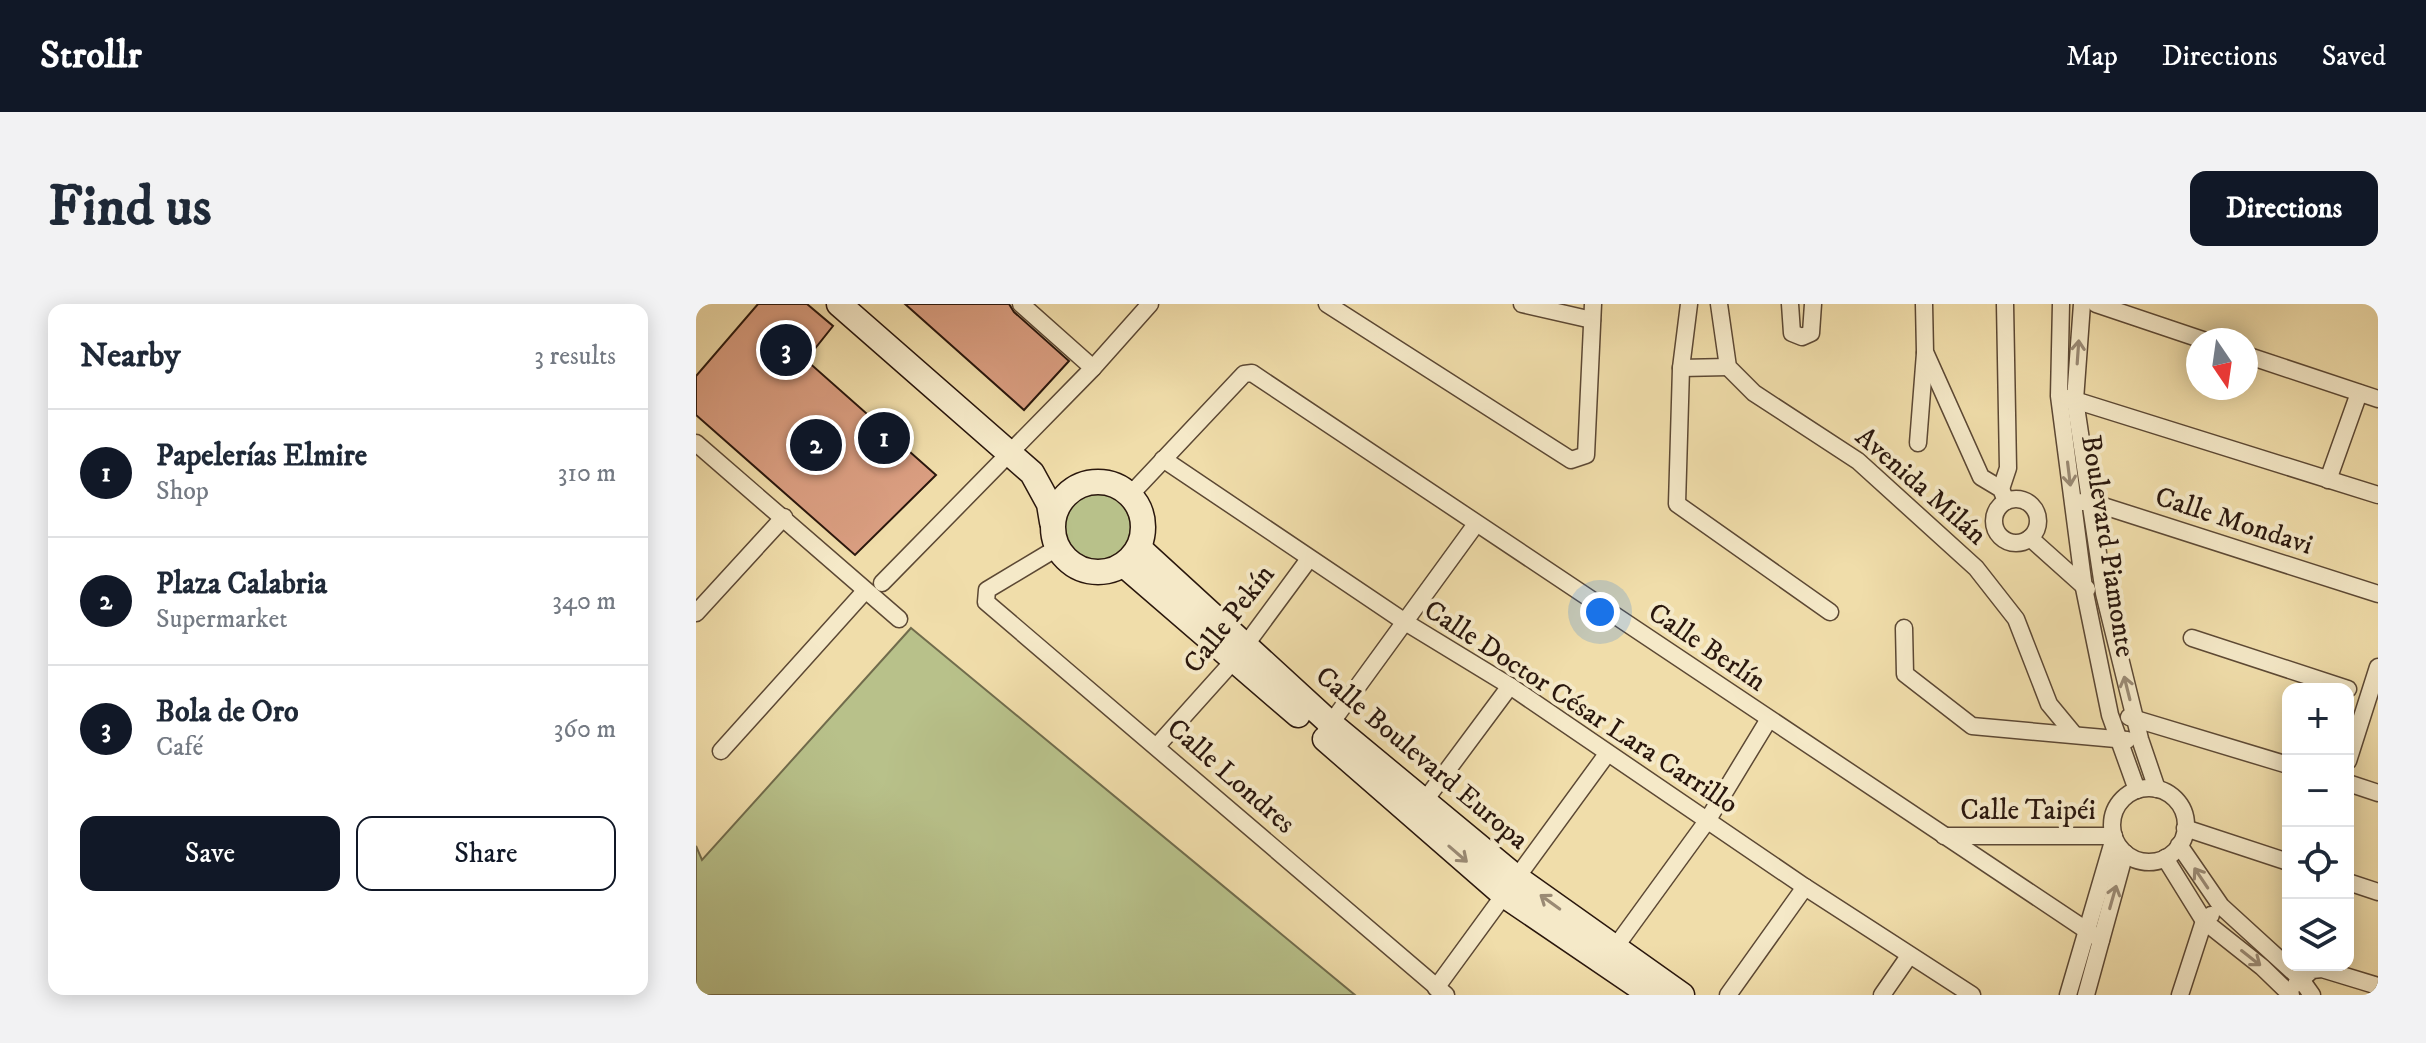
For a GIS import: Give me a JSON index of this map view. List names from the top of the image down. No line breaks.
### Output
{"streets":{"main road":["Calle Boulevard Europa"],"street":["Avenida Milán","Calle Mondavi","Boulevard Piamonte","Calle Pekín","Calle Berlín","Calle Doctor César Lara Carrillo","Calle Londres","Calle Taipéi"]},"crossings":[["Calle Mondavi","Boulevard Piamonte"],["Boulevard Piamonte","Calle Taipéi"],["Calle Pekín","Calle Doctor César Lara Carrillo"],["Calle Pekín","Calle Boulevard Europa"],["Calle Pekín","Calle Londres"],["Calle Berlín","Calle Doctor César Lara Carrillo"],["Calle Berlín","Calle Taipéi"],["Calle Boulevard Europa","Calle Londres"]],"north":"bottom","page":{"header":"Strollr","nav":["Map","Directions","Saved"],"buttons":["Directions",["Save","Share"]],"title":"Find us","heading":["Nearby","3 results"],"pins":["3","1","2"],"list":[{"mark":"1","name":"Papelerías Elmire","note":"Shop","value":"310 m"},{"mark":"2","name":"Plaza Calabria","note":"Supermarket","value":"340 m"},{"mark":"3","name":"Bola de Oro","note":"Café","value":"360 m"}],"map_buttons":["+","−"]}}
